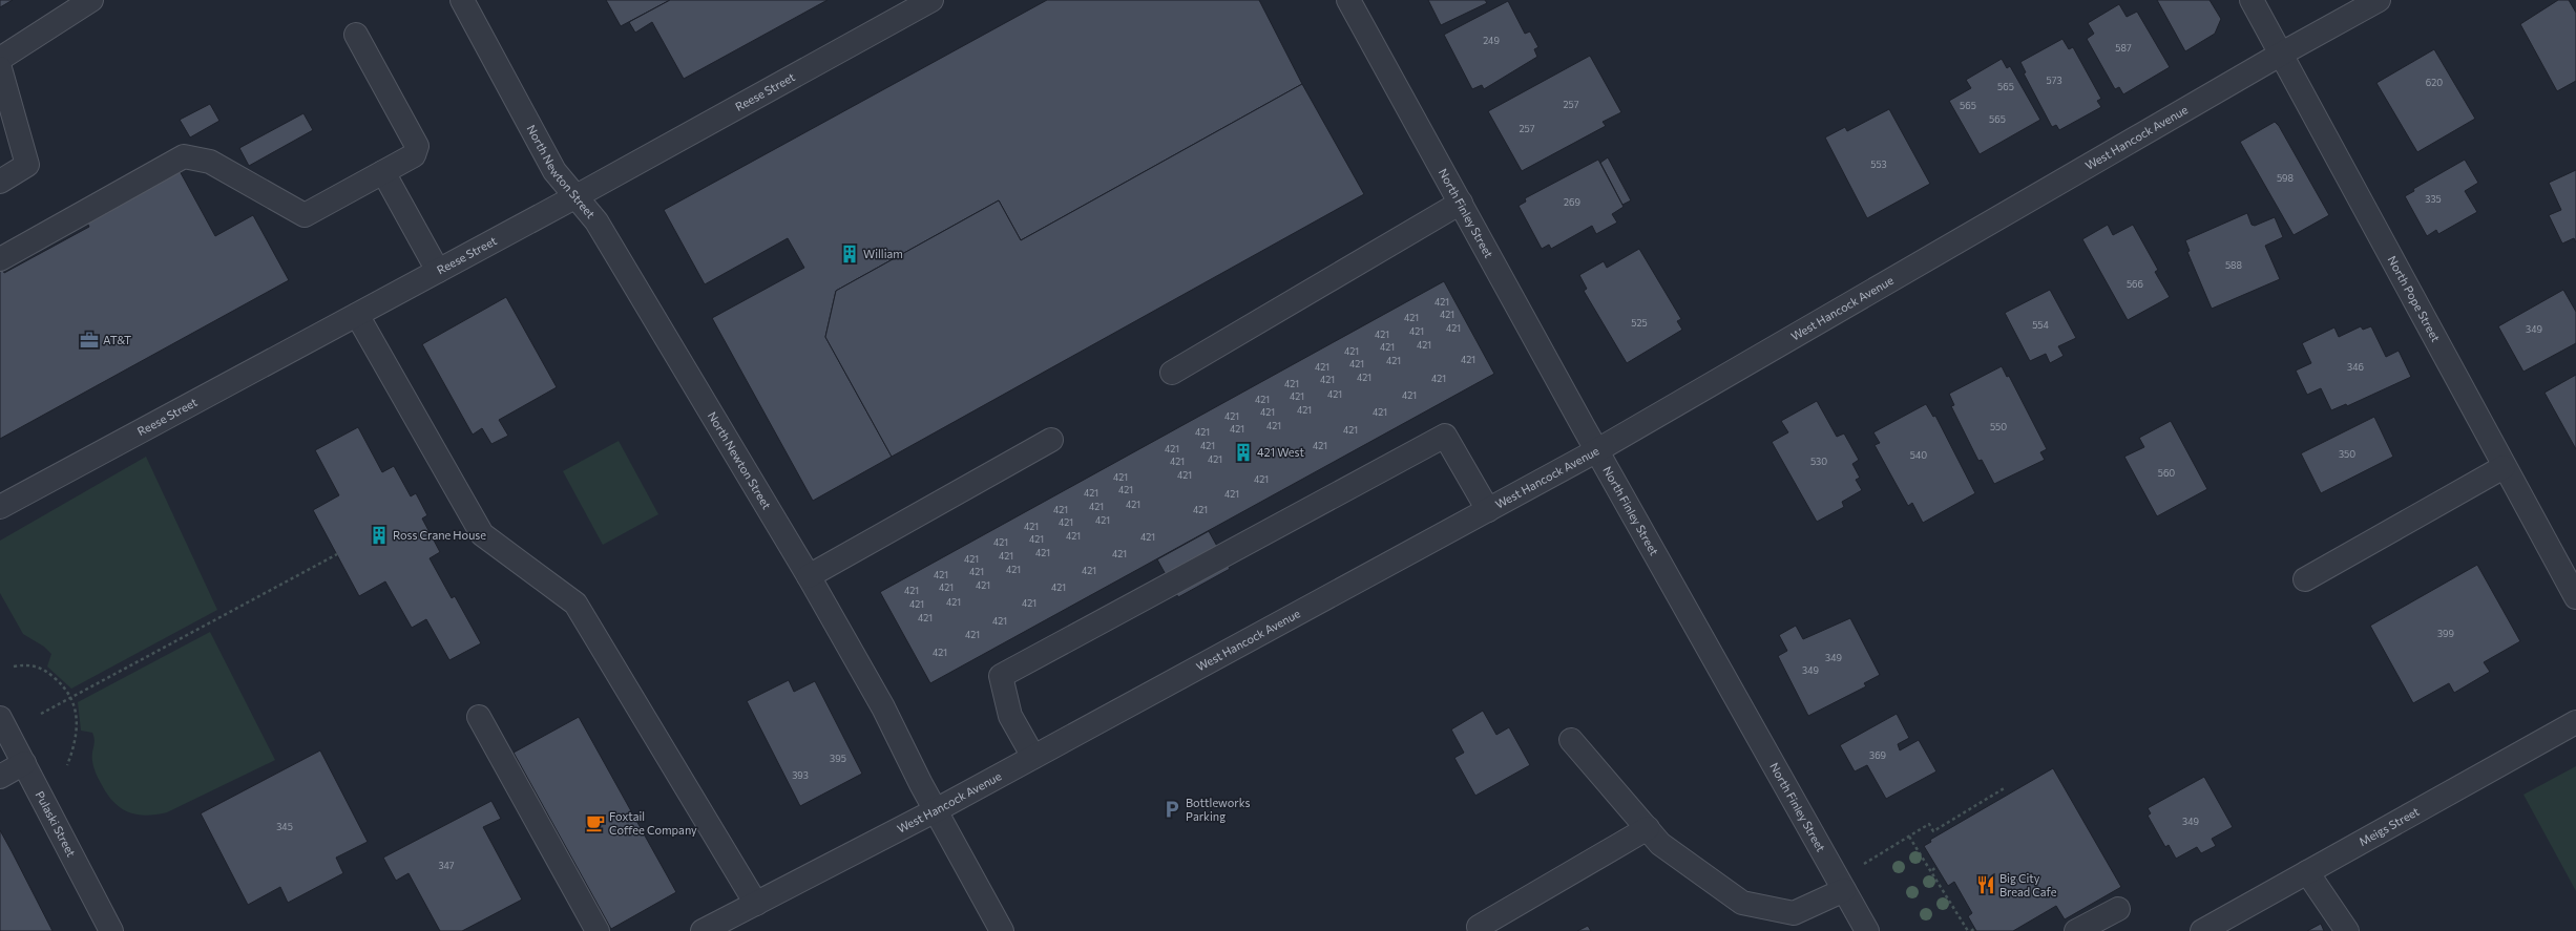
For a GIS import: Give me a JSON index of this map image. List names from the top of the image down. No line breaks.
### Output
{"streets":{"street":["Reese Street","West Hancock Avenue","North Newton Street","North Finley Street","North Pope Street","Pulaski Street","Meigs Street"]},"crossings":[["Reese Street","North Newton Street"],["West Hancock Avenue","North Newton Street"],["West Hancock Avenue","North Finley Street"],["West Hancock Avenue","North Pope Street"]],"places":{"building":["William","421 West","Ross Crane House"],"office":["AT&T"],"parking":["Bottleworks Parking"],"cafe":["Foxtail Coffee Company"],"restaurant":["Big City Bread Cafe"]},"house_numbers":["249","587","573","620","565","257","565","565","257","553","598","335","269","588","566","421","421","421","525","554","421","349","421","421","421","421","421","421","421","421","421","346","421","421","421","421","421","421","421","421","421","421","421","421","421","550","421","421","421","421","421","421","350","540","421","421","530","560","421","421","421","421","421","421","421","421","421","421","421","421","421","421","421","421","421","421","421","421","421","421","421","421","421","421","421","421","421","421","421","421","421","421","399","421","421","349","349","369","395","393","349","345","347"]}
